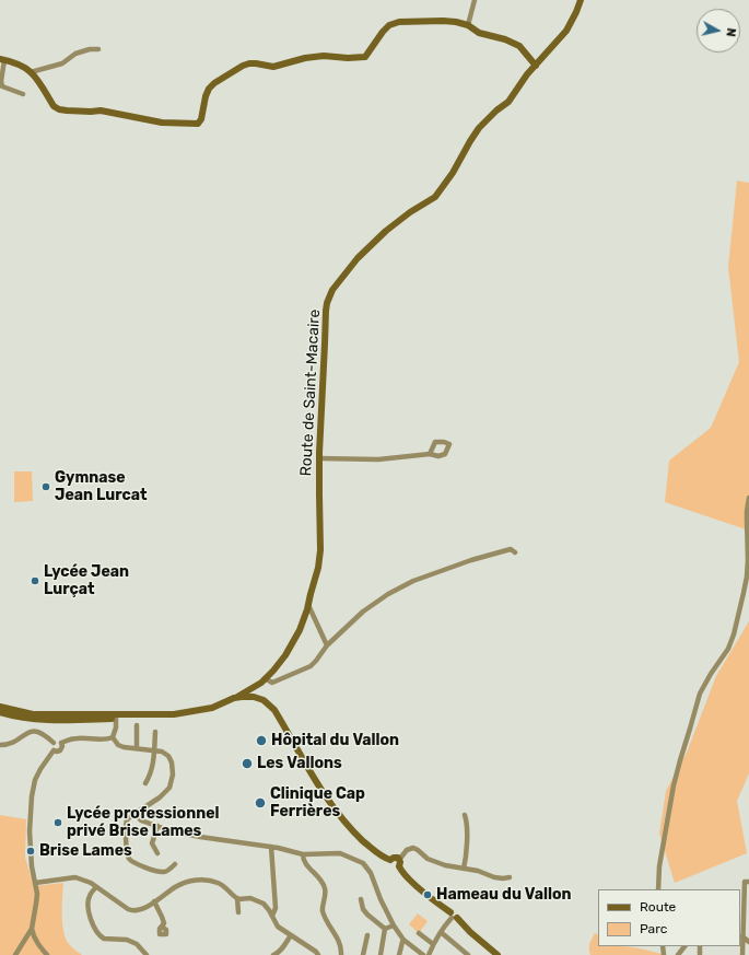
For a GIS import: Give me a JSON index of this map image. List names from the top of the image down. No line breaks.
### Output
{"streets":{"street":["Route de Saint-Macaire"]},"places":["Gymnase Jean Lurcat","Lycée Jean Lurçat","Hôpital du Vallon","Les Vallons","Clinique Cap Ferrières","Lycée professionnel privé Brise Lames","Brise Lames","Hameau du Vallon"],"legend":["Route","Parc"],"north":"right"}
